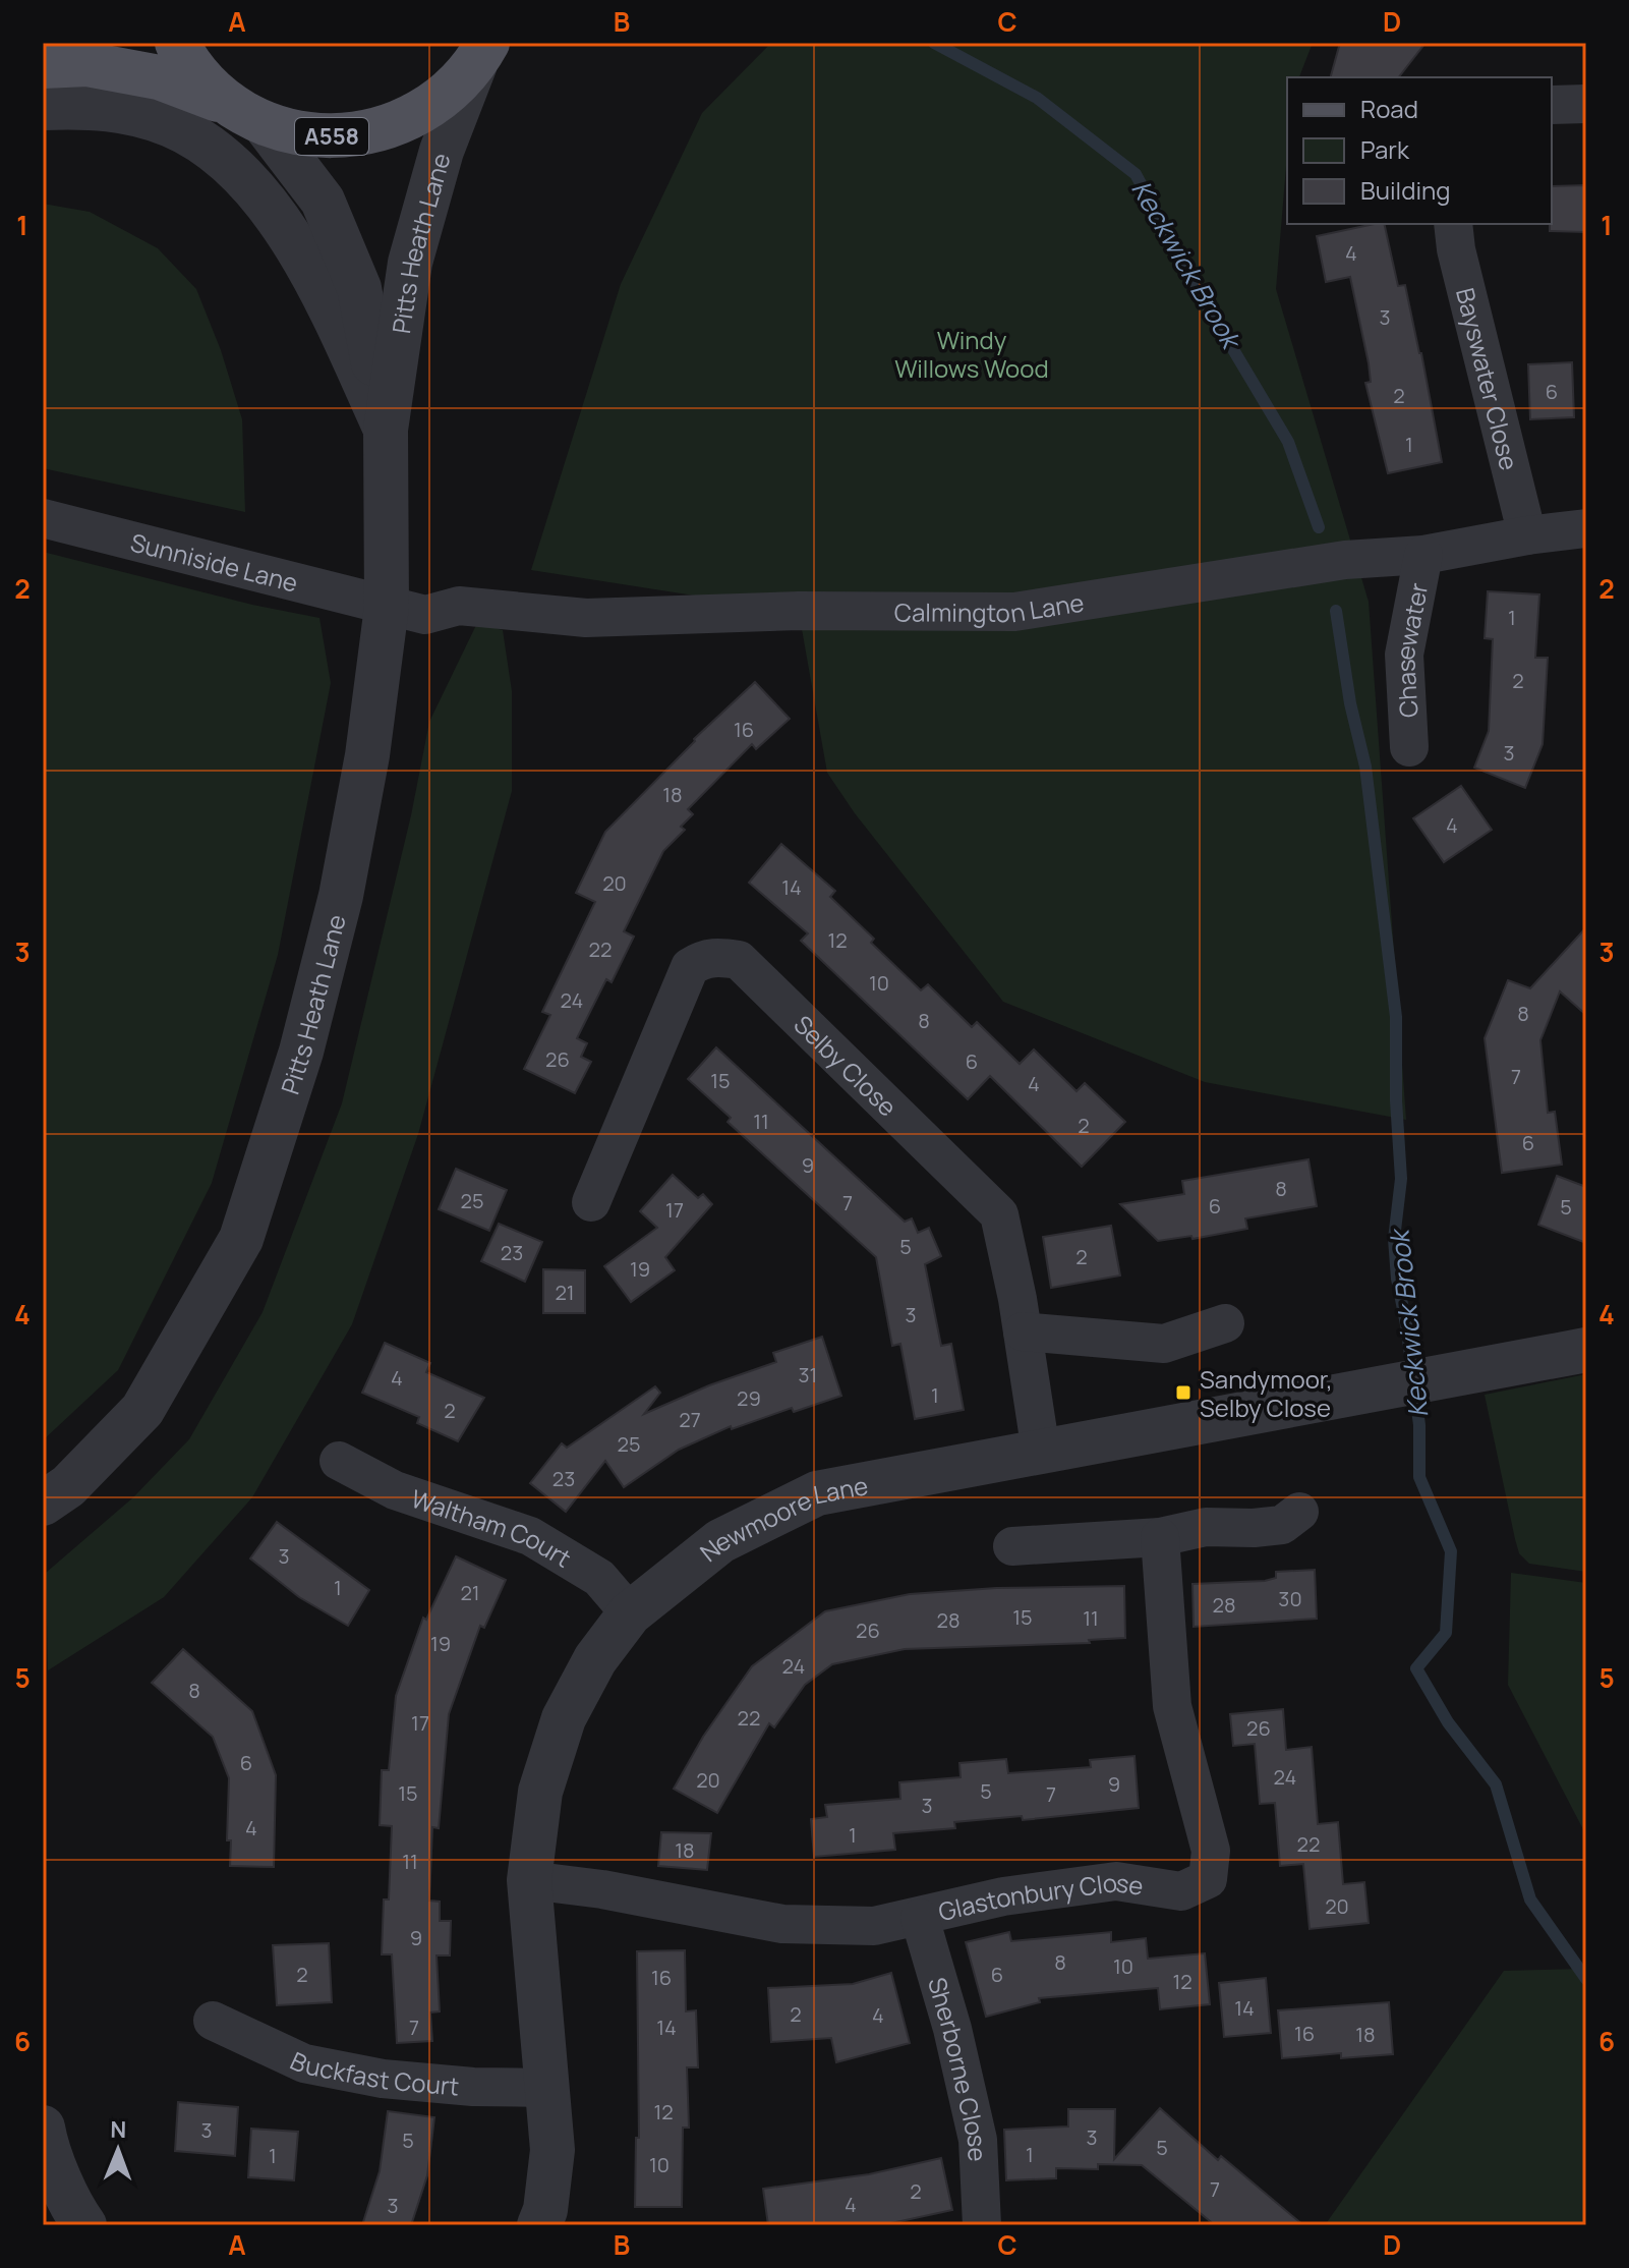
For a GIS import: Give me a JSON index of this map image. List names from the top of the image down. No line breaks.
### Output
{"streets":{"main road":["A558"],"street":["Pitts Heath Lane","Bayswater Close","Sunniside Lane","Calmington Lane","Chasewater","Selby Close","Newmoore Lane","Waltham Court","Glastonbury Close","Buckfast Court","Sherborne Close"]},"crossings":[["A558","Pitts Heath Lane"],["Pitts Heath Lane","Sunniside Lane"],["Pitts Heath Lane","Calmington Lane"],["Bayswater Close","Calmington Lane"],["Sunniside Lane","Calmington Lane"],["Calmington Lane","Chasewater"],["Selby Close","Newmoore Lane"],["Newmoore Lane","Waltham Court"],["Newmoore Lane","Glastonbury Close"],["Newmoore Lane","Buckfast Court"],["Glastonbury Close","Sherborne Close"]],"water":["Keckwick Brook"],"parks":["Windy Willows Wood"],"places":{"transit":["Sandymoor, Selby Close"]},"house_numbers":["4","3","6","2","1","1","2","16","3","18","4","20","14","12","22","10","24","8","8","26","6","7","15","4","11","2","6","9","8","25","7","6","5","17","5","23","2","19","21","3","31","4","1","29","2","27","25","23","3","1","21","30","28","15","11","28","26","19","24","8","22","17","26","6","24","20","9","5","15","7","3","4","1","22","18","11","20","9","8","10","2","6","16","12","14","2","4","7","14","16","18","12","3","3","5","5","1","1","10","7","2","4","3"],"legend":["Road","Park","Building"],"north":"top","grid":{"columns":["A","B","C","D"],"rows":["1","2","3","4","5","6"]}}
